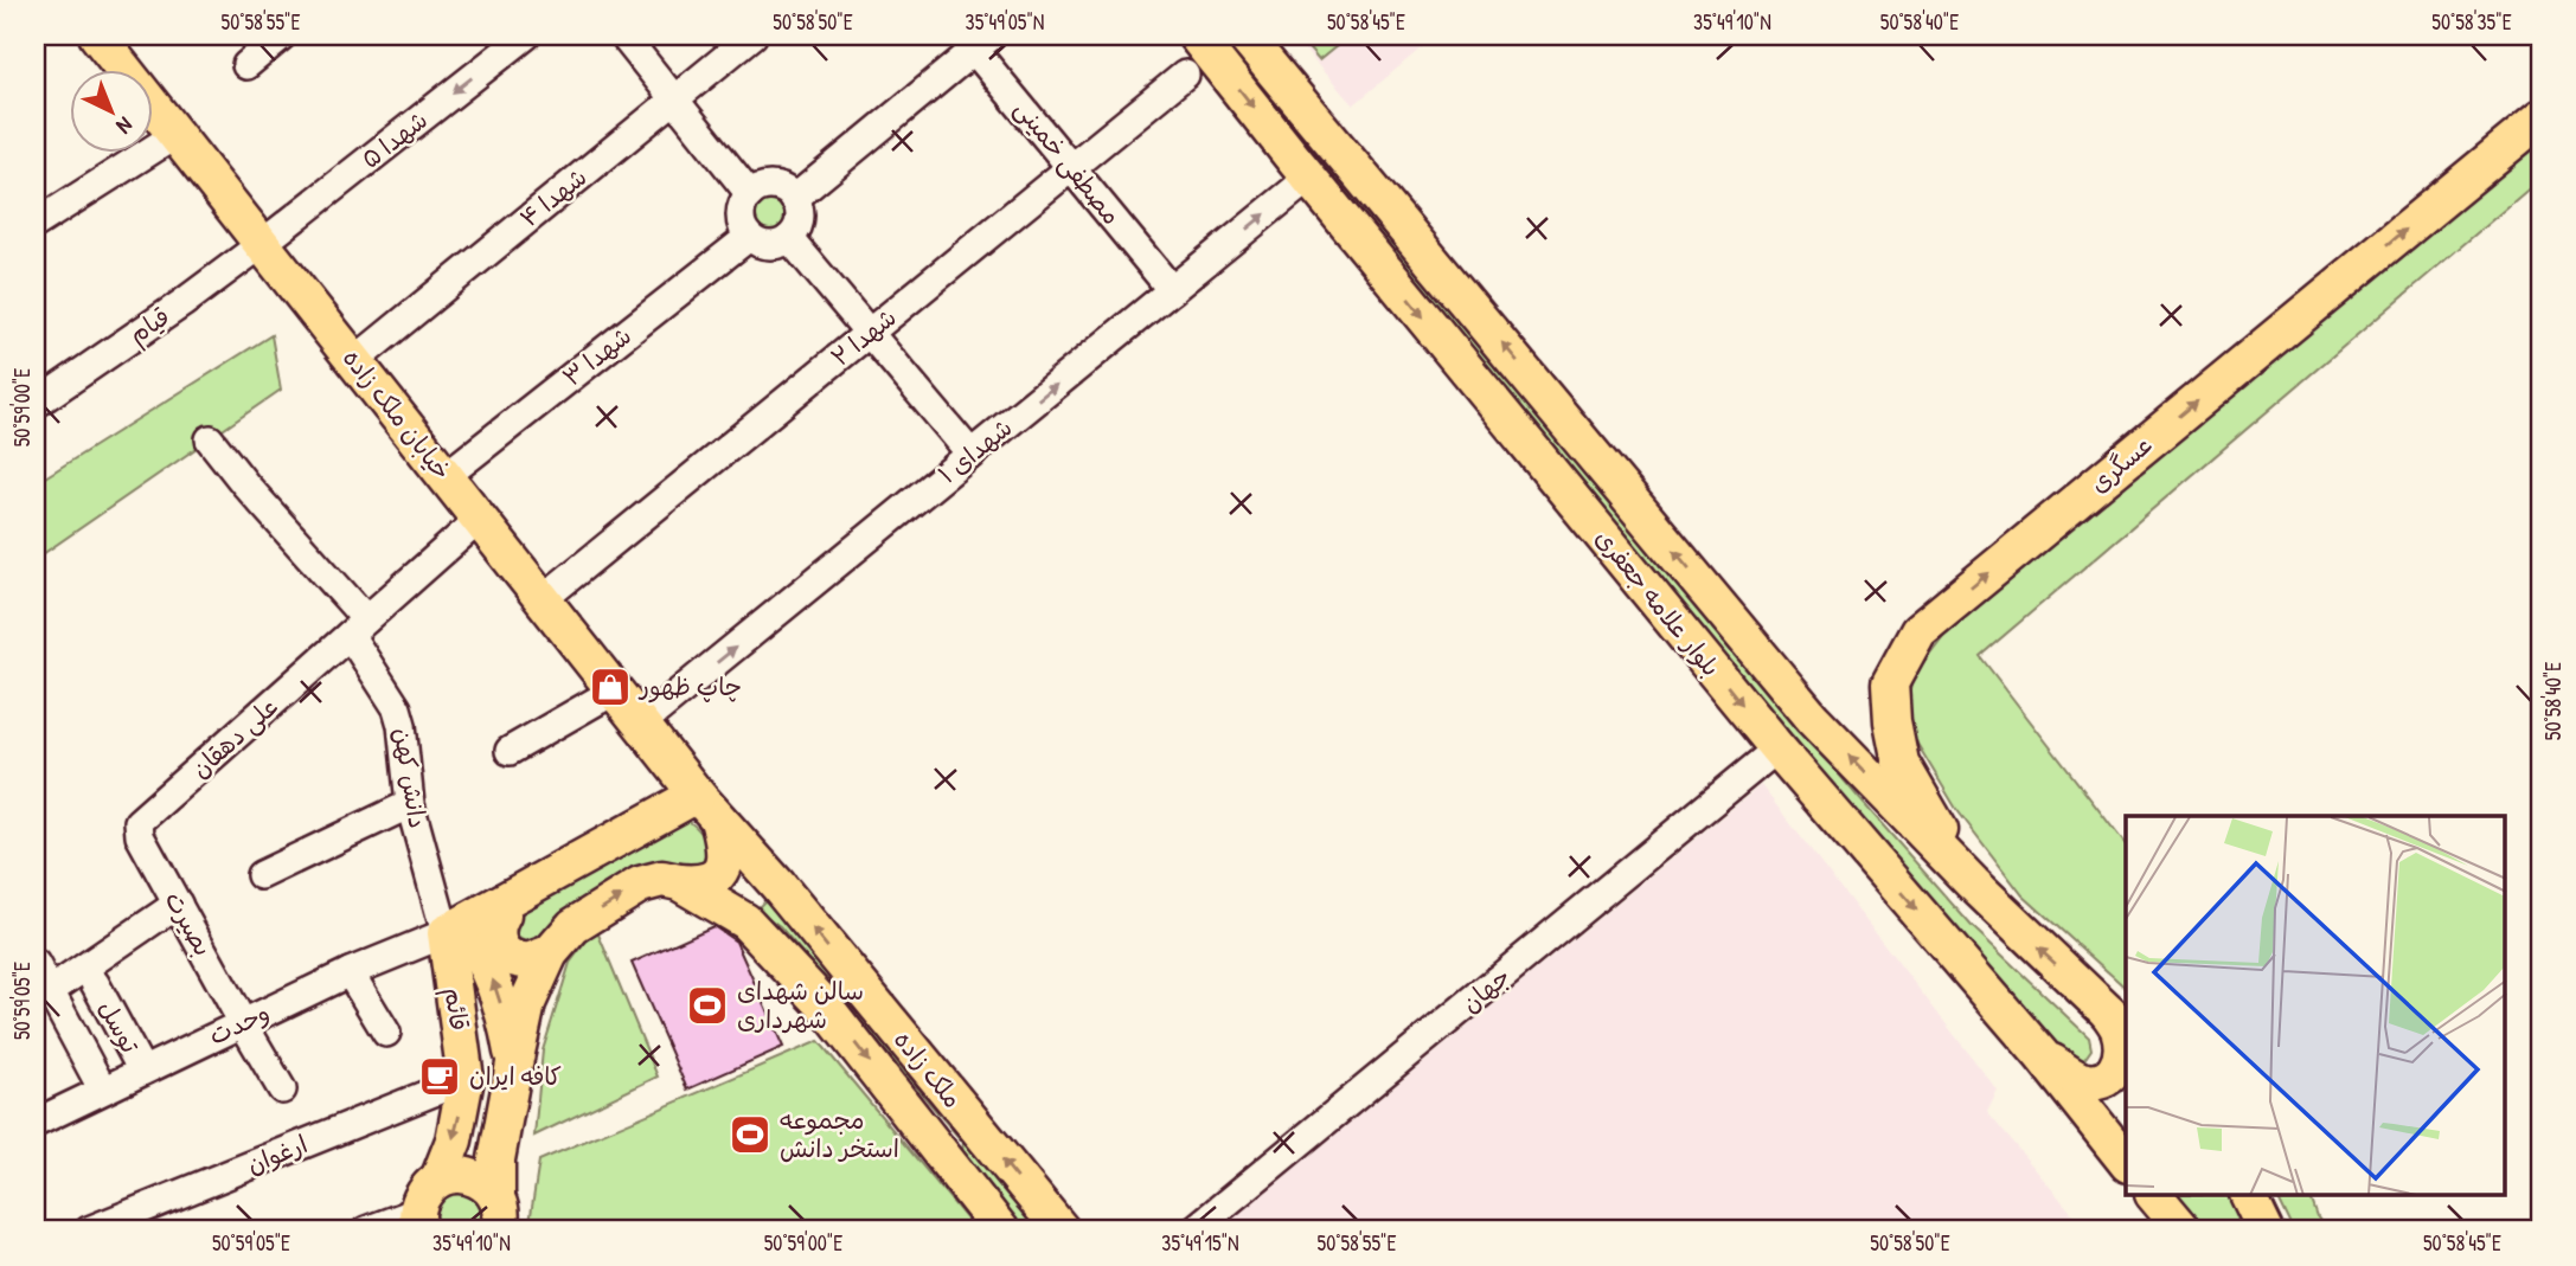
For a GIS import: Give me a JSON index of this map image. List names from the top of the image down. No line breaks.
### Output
{"streets":{"main road":["خیابان ملک زاده","عسگری","بلوار علامه جعفری","قائم","ملک زاده"],"street":["شهدا ۵","مصطفی خمینی","شهدا ۴","قیام","شهدا ۲","شهدا ۳","شهدای ۱","علی دهقان","دانش کهن","بصیرت","جهان","وحدت","توسل","ارغوان"]},"crossings":[["شهدا ۵","قیام"],["شهدا ۵","خیابان ملک زاده"],["مصطفی خمینی","شهدا ۲"],["مصطفی خمینی","شهدای ۱"],["شهدا ۴","خیابان ملک زاده"],["قیام","خیابان ملک زاده"],["شهدا ۲","خیابان ملک زاده"],["شهدا ۳","خیابان ملک زاده"],["خیابان ملک زاده","شهدای ۱"],["خیابان ملک زاده","علی دهقان"],["خیابان ملک زاده","ملک زاده"],["شهدای ۱","بلوار علامه جعفری"],["عسگری","بلوار علامه جعفری"],["بلوار علامه جعفری","جهان"],["علی دهقان","دانش کهن"],["علی دهقان","بصیرت"],["دانش کهن","قائم"],["دانش کهن","وحدت"],["بصیرت","وحدت"],["قائم","وحدت"],["قائم","ارغوان"],["وحدت","توسل"]],"one_way":["شهدا ۵","شهدای ۱","عسگری"],"places":{"shop":["چاپ ظهور"],"sports":["سالن شهدای شهرداری","مجموعه استخر دانش"],"cafe":["کافه ایران"]},"north":"bottom right","coordinates":["50°58'55\"E","50°58'50\"E","35°49'05\"N","50°58'45\"E","35°49'10\"N","50°58'40\"E","50°58'35\"E","50°59'00\"E","50°59'05\"E","35°49'15\"N"]}
